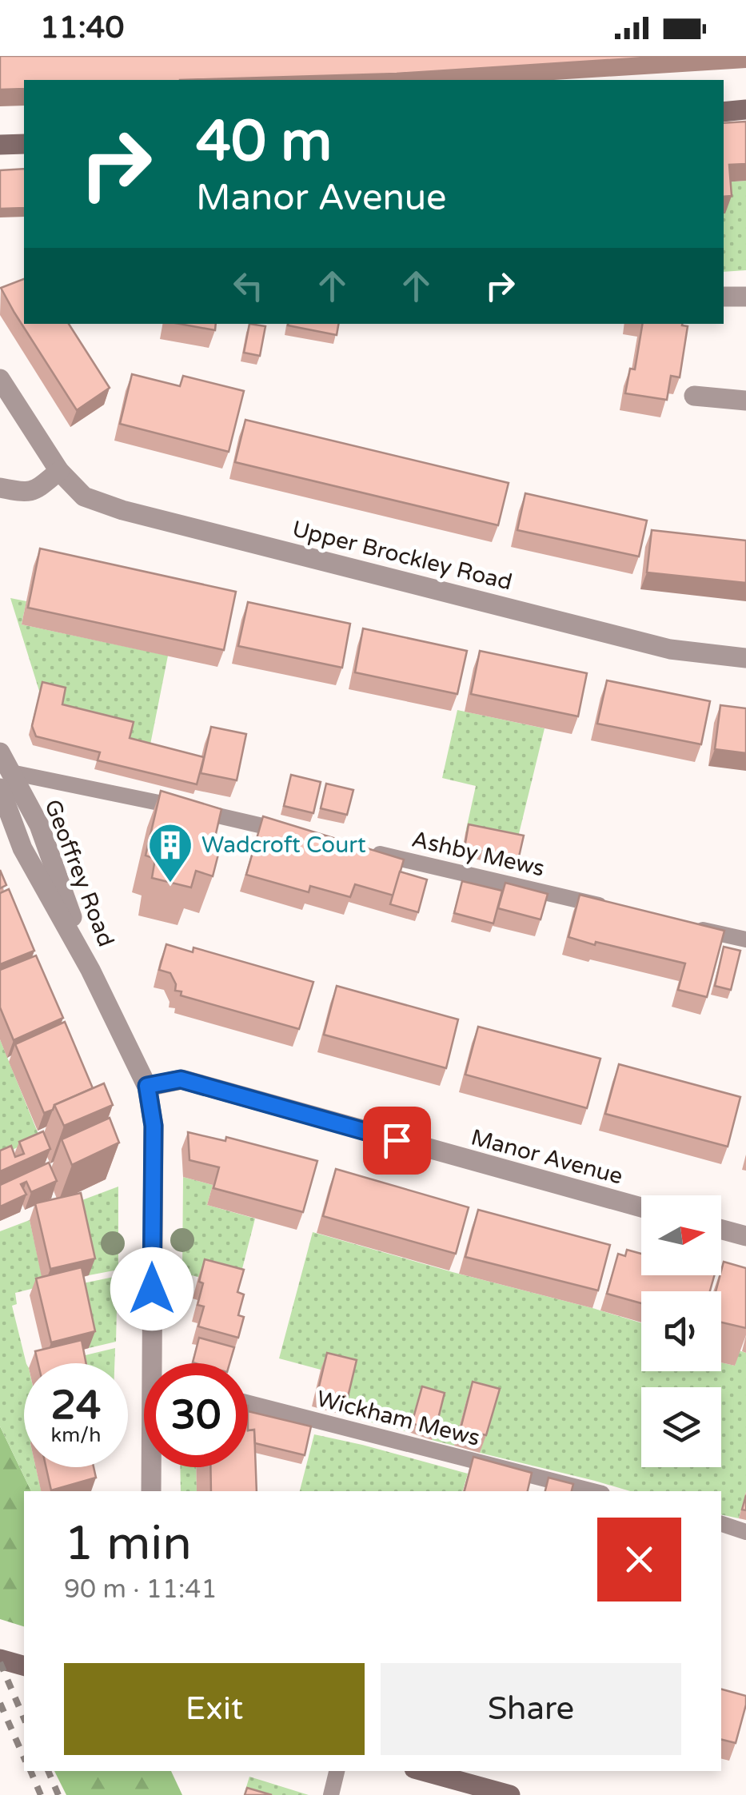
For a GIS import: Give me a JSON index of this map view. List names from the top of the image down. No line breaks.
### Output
{"streets":{"street":["Upper Brockley Road","Geoffrey Road","Manor Avenue"],"lane":["Ashby Mews","Wickham Mews"]},"crossings":[["Geoffrey Road","Manor Avenue"]],"places":{"building":["Wadcroft Court"]},"north":"right","page":{"status":"11:40","turn":["40 m","Manor Avenue"],"speed":"24 km/h","limit":"30","heading":["1 min","90 m · 11:41"],"buttons":["Exit","Share"]}}
